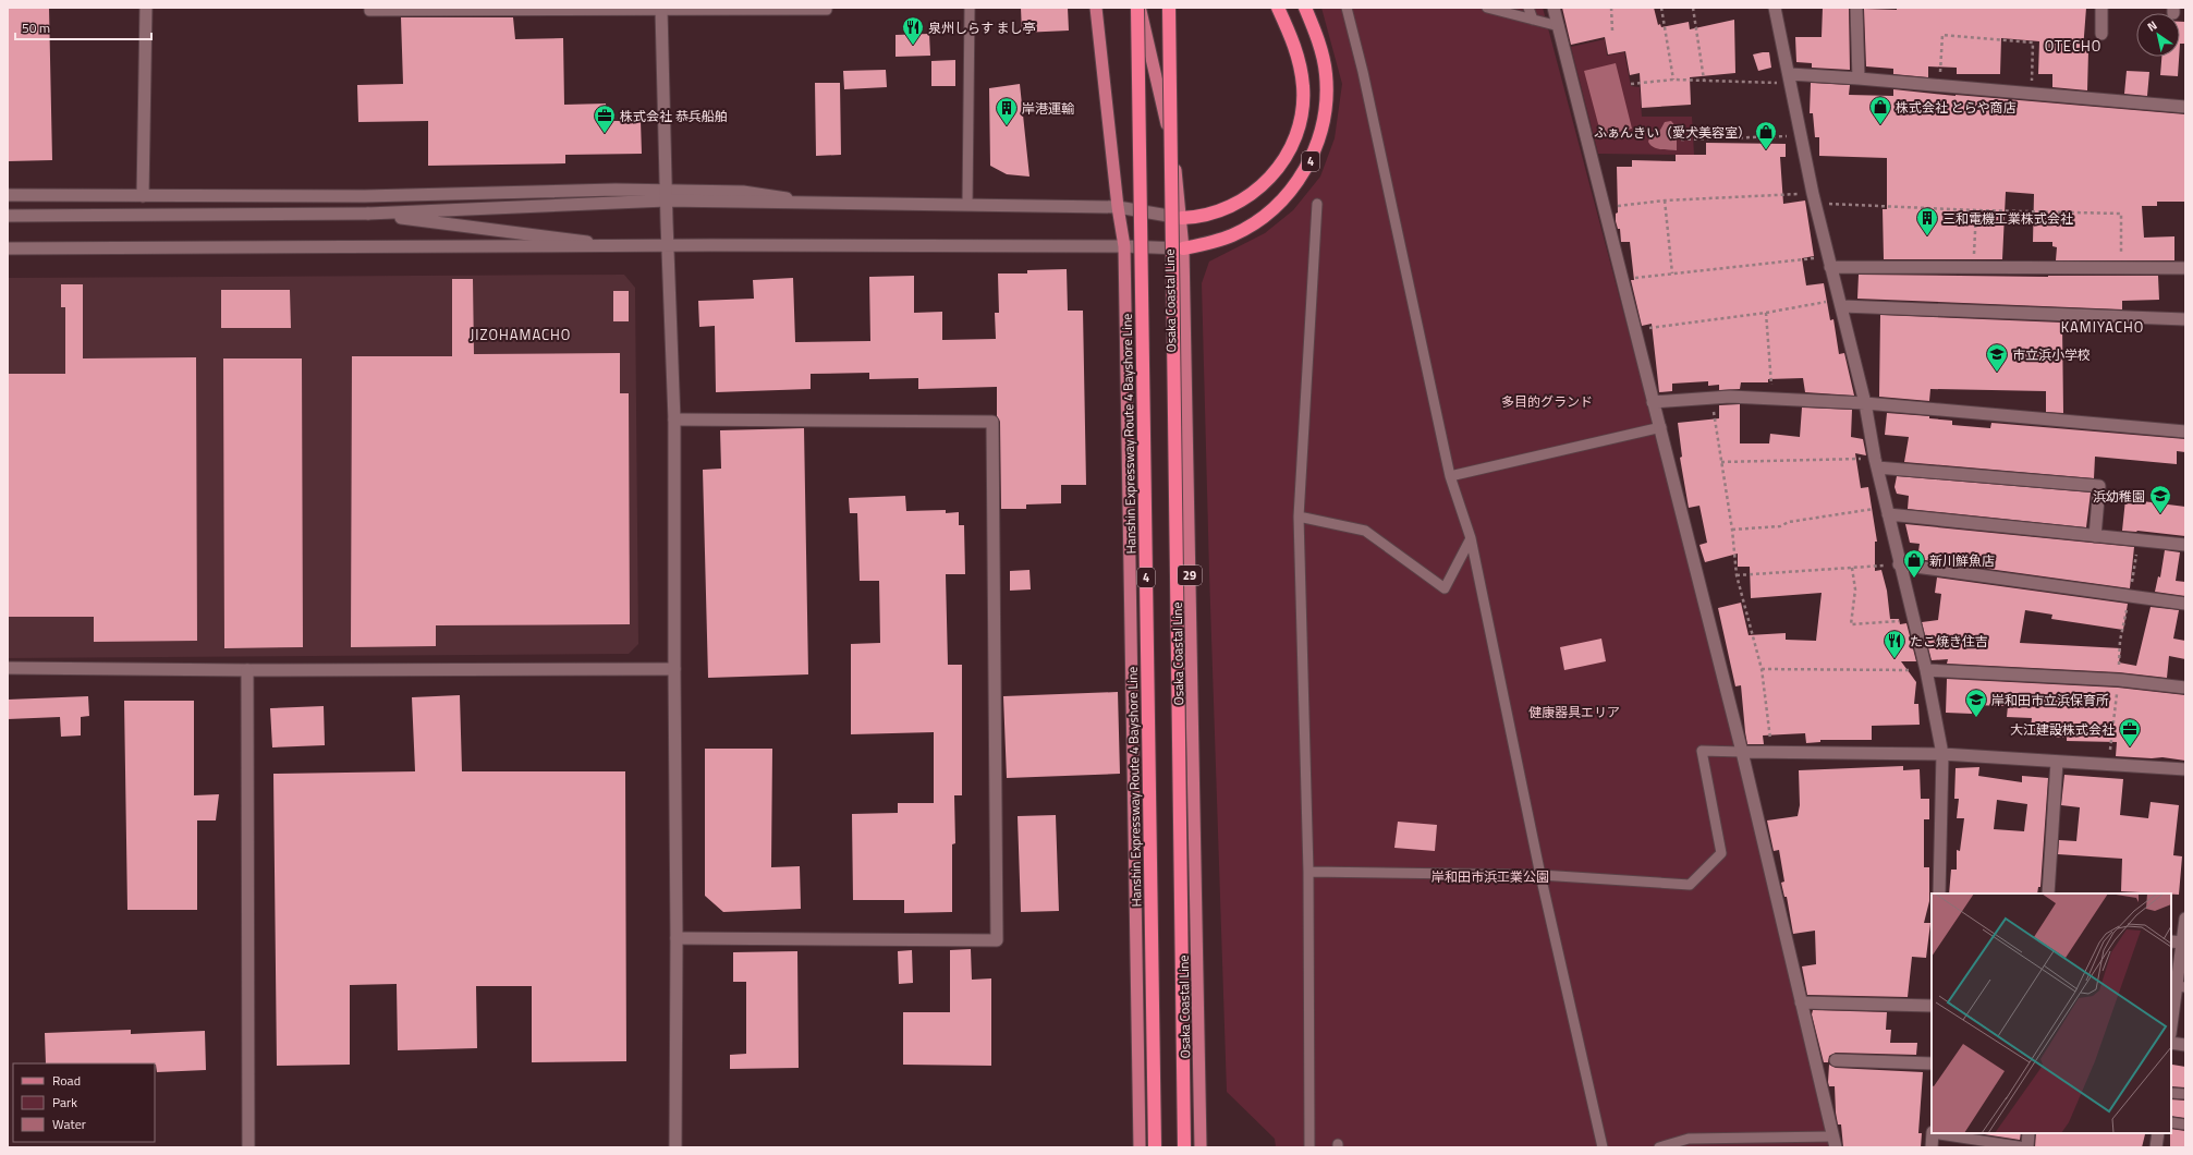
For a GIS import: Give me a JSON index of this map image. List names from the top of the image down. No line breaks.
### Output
{"streets":{"highway":["4","Hanshin Expressway Route 4 Bayshore Line"],"main road":["Osaka Coastal Line","29"]},"crossings":[["4","Osaka Coastal Line"],["Osaka Coastal Line","Hanshin Expressway Route 4 Bayshore Line"]],"districts":["OTECHO","KAMIYACHO","JIZOHAMACHO"],"parks":["多目的グランド","健康器具エリア","岸和田市浜工業公園"],"places":{"restaurant":["泉州しらす まし亭","たこ焼き住吉"],"shop":["株式会社 とらや商店","ふぁんきい（愛犬美容室）","新川鮮魚店"],"building":["岸港運輸","三和電機工業株式会社"],"office":["株式会社 恭兵船舶","大江建設株式会社"],"school or university":["市立浜小学校","浜幼稚園","岸和田市立浜保育所"]},"legend":["Road","Park","Water"],"scale_bar":"50 m","north":"top left"}
